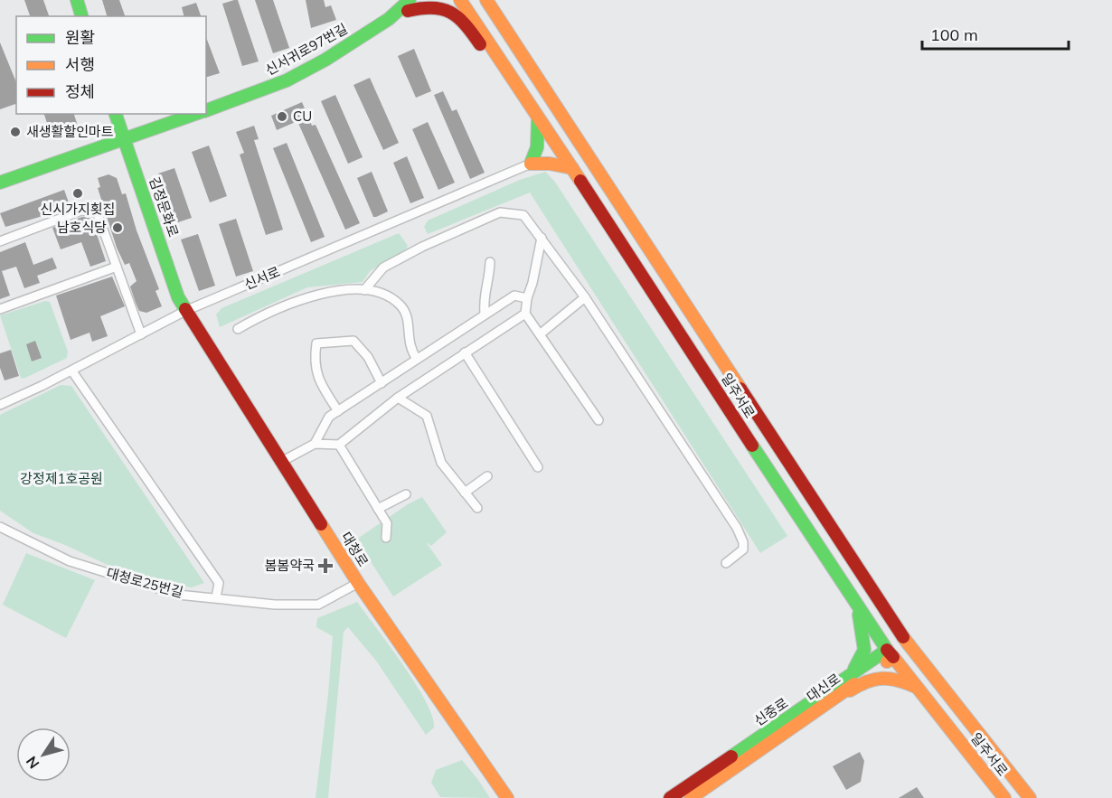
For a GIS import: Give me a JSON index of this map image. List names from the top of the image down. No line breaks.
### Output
{"streets":{"main road":["신서귀로97번길","김정문화로","일주서로","대청로","대신로","신중로"],"street":["신서로","대청로25번길"]},"crossings":[["김정문화로","신서로"],["김정문화로","대청로"],["신서로","대청로"],["일주서로","신중로"],["대청로","대청로25번길"],["대신로","신중로"]],"parks":["강정제1호공원"],"places":{"other":["CU","새생활할인마트","신시가지횟집","남호식당"],"health":["봄봄약국"]},"legend":["원활","서행","정체"],"scale_bar":"100 m","north":"bottom left"}
